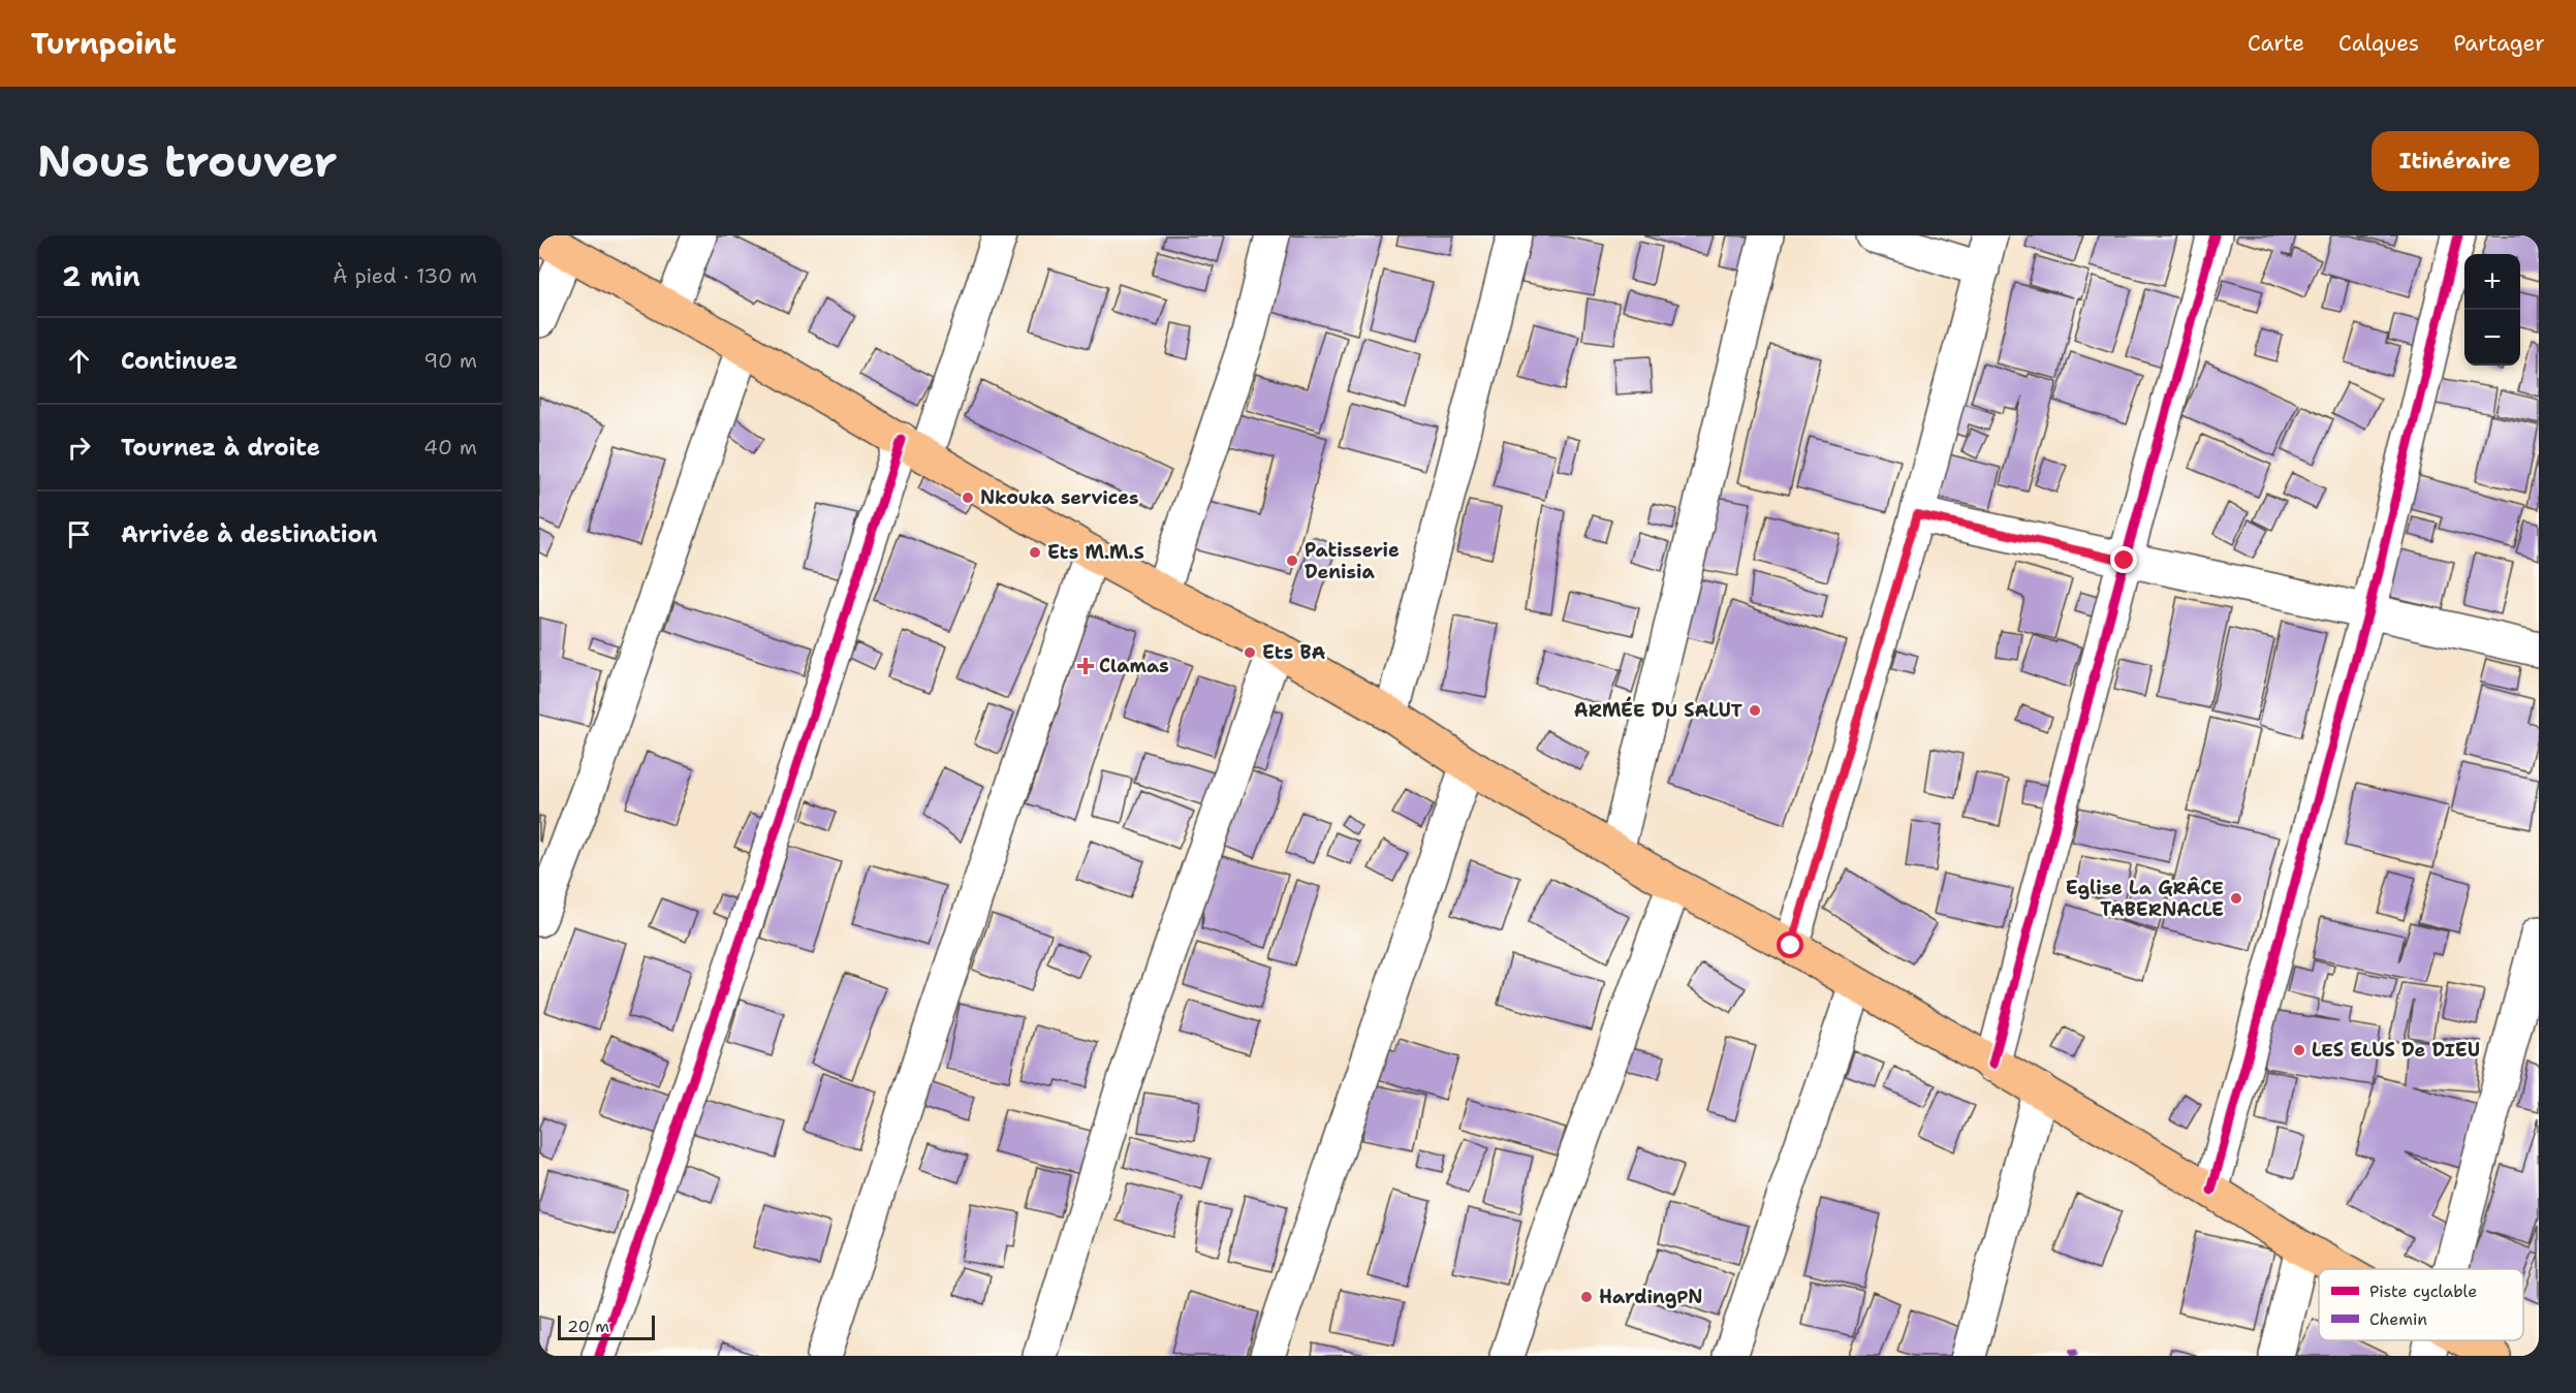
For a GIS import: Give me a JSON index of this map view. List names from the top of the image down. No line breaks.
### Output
{"places":{"other":["Nkouka services","Ets M.M.S","Patisserie Denisia","Ets BA","ARMÉE DU SALUT","Eglise La GRÂCE TABERNACLE","LES ELUS De DIEU","HardingPN"],"health":["Clamas"]},"legend":["Piste cyclable","Chemin"],"scale_bar":"20 m","page":{"header":"Turnpoint","nav":["Carte","Calques","Partager"],"buttons":"Itinéraire","title":"Nous trouver","heading":["2 min","À pied · 130 m"],"map_buttons":["+","−"],"list":[["Continuez","90 m"],["Tournez à droite","40 m"],"Arrivée à destination"],"scale":"20 m"}}
